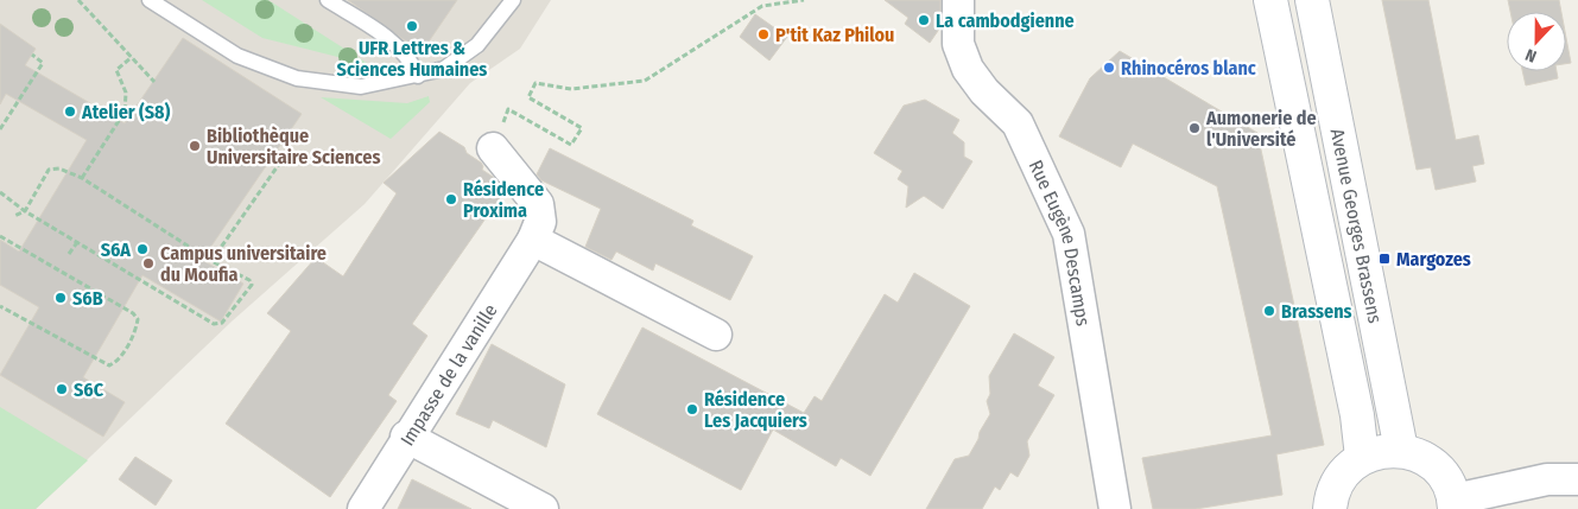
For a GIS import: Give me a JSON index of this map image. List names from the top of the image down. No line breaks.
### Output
{"streets":{"street":["Avenue Georges Brassens","Rue Eugène Descamps","Impasse de la vanille"]},"places":{"other":["La cambodgienne","UFR Lettres & Sciences Humaines","P'tit Kaz Philou","Rhinocéros blanc","Atelier (S8)","Aumonerie de l'Université","Bibliothèque Universitaire Sciences","Résidence Proxima","S6A","Campus universitaire du Moufia","S6B","Brassens","S6C","Résidence Les Jacquiers"],"transit":["Margozes"]},"north":"bottom"}
